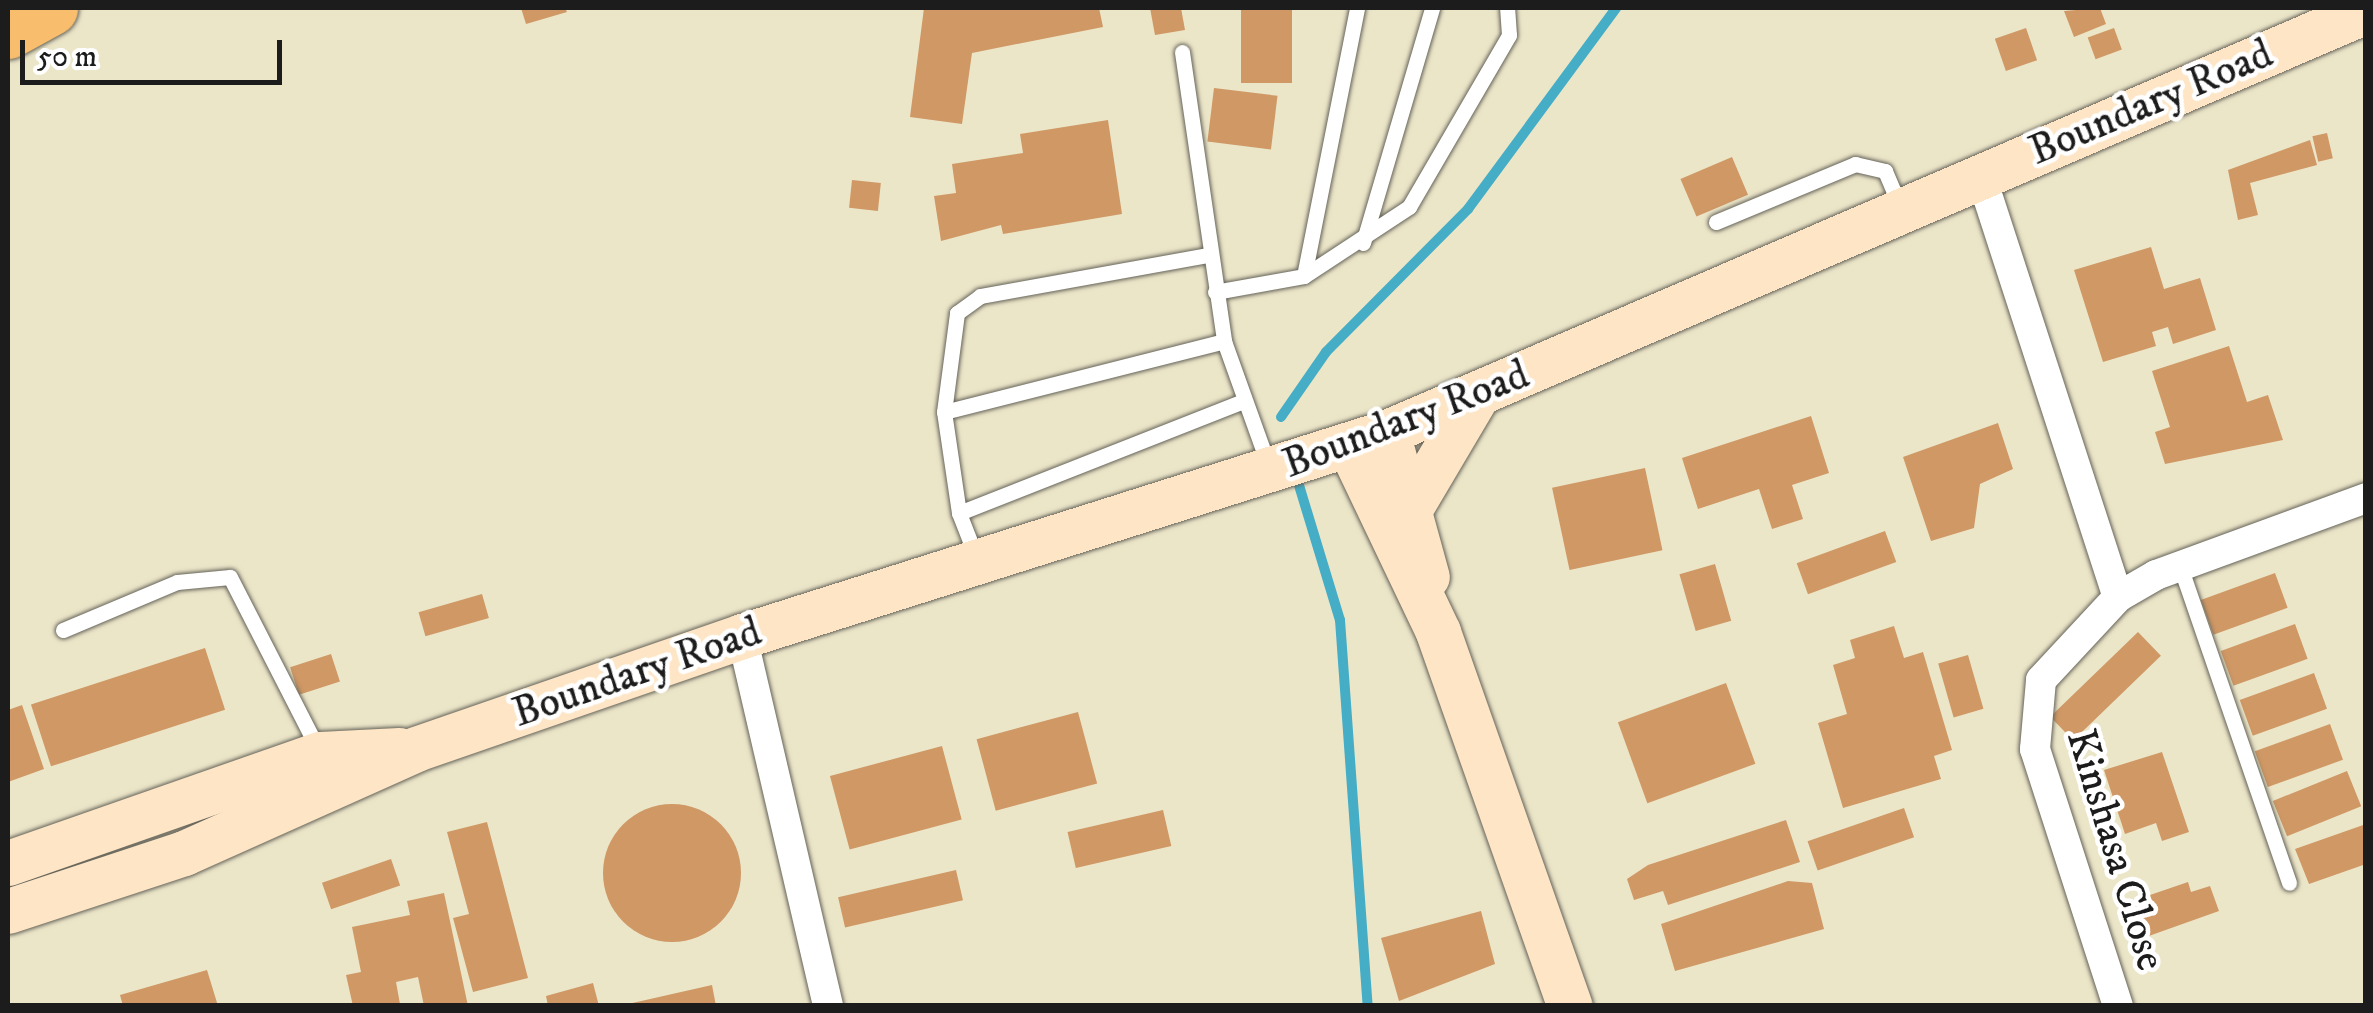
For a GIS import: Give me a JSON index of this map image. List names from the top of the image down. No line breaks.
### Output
{"streets":{"main road":["Boundary Road"],"street":["Kinshasa Close"]},"scale_bar":"50 m"}
